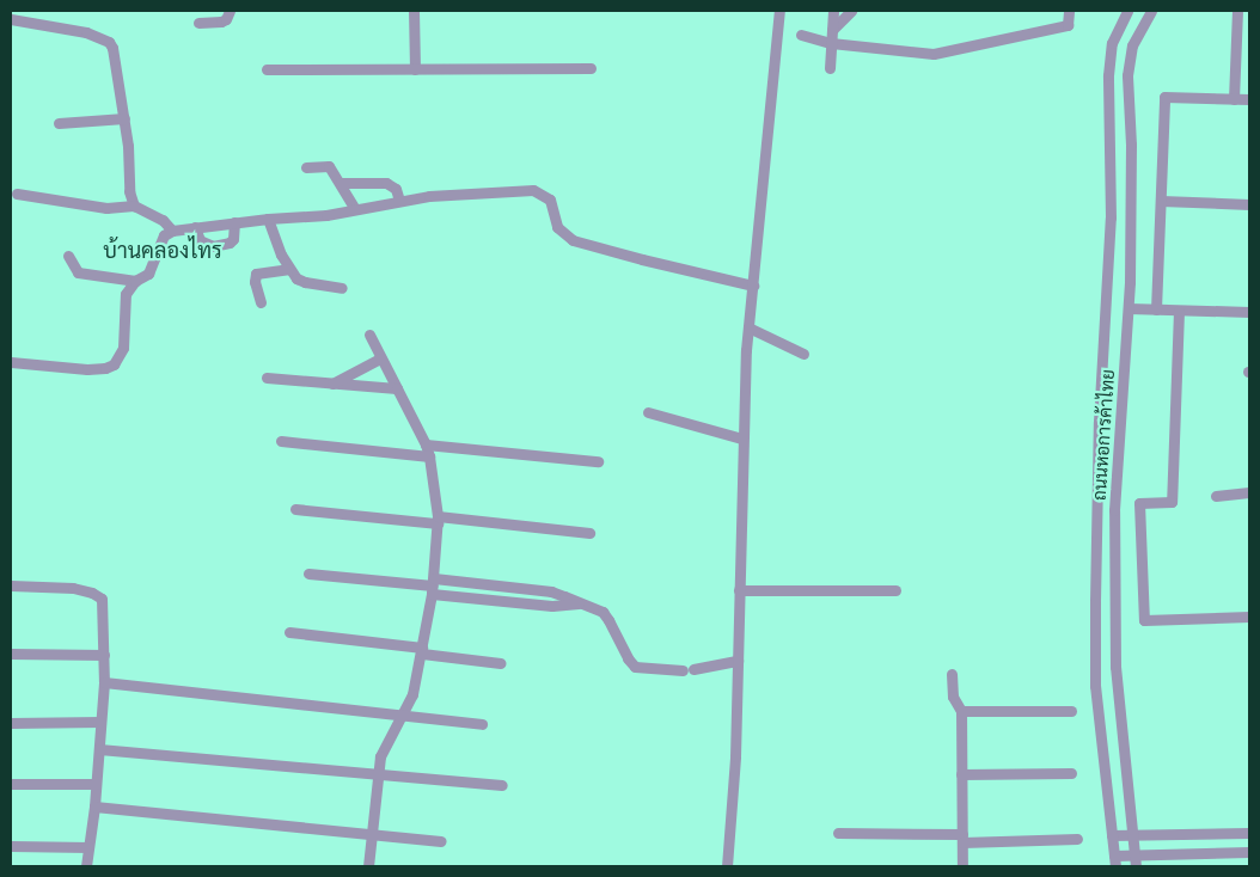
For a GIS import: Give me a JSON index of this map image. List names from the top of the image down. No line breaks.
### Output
{"streets":{"street":["ถนนหอการค้าไทย"]},"districts":["บ้านคลองไทร"]}
